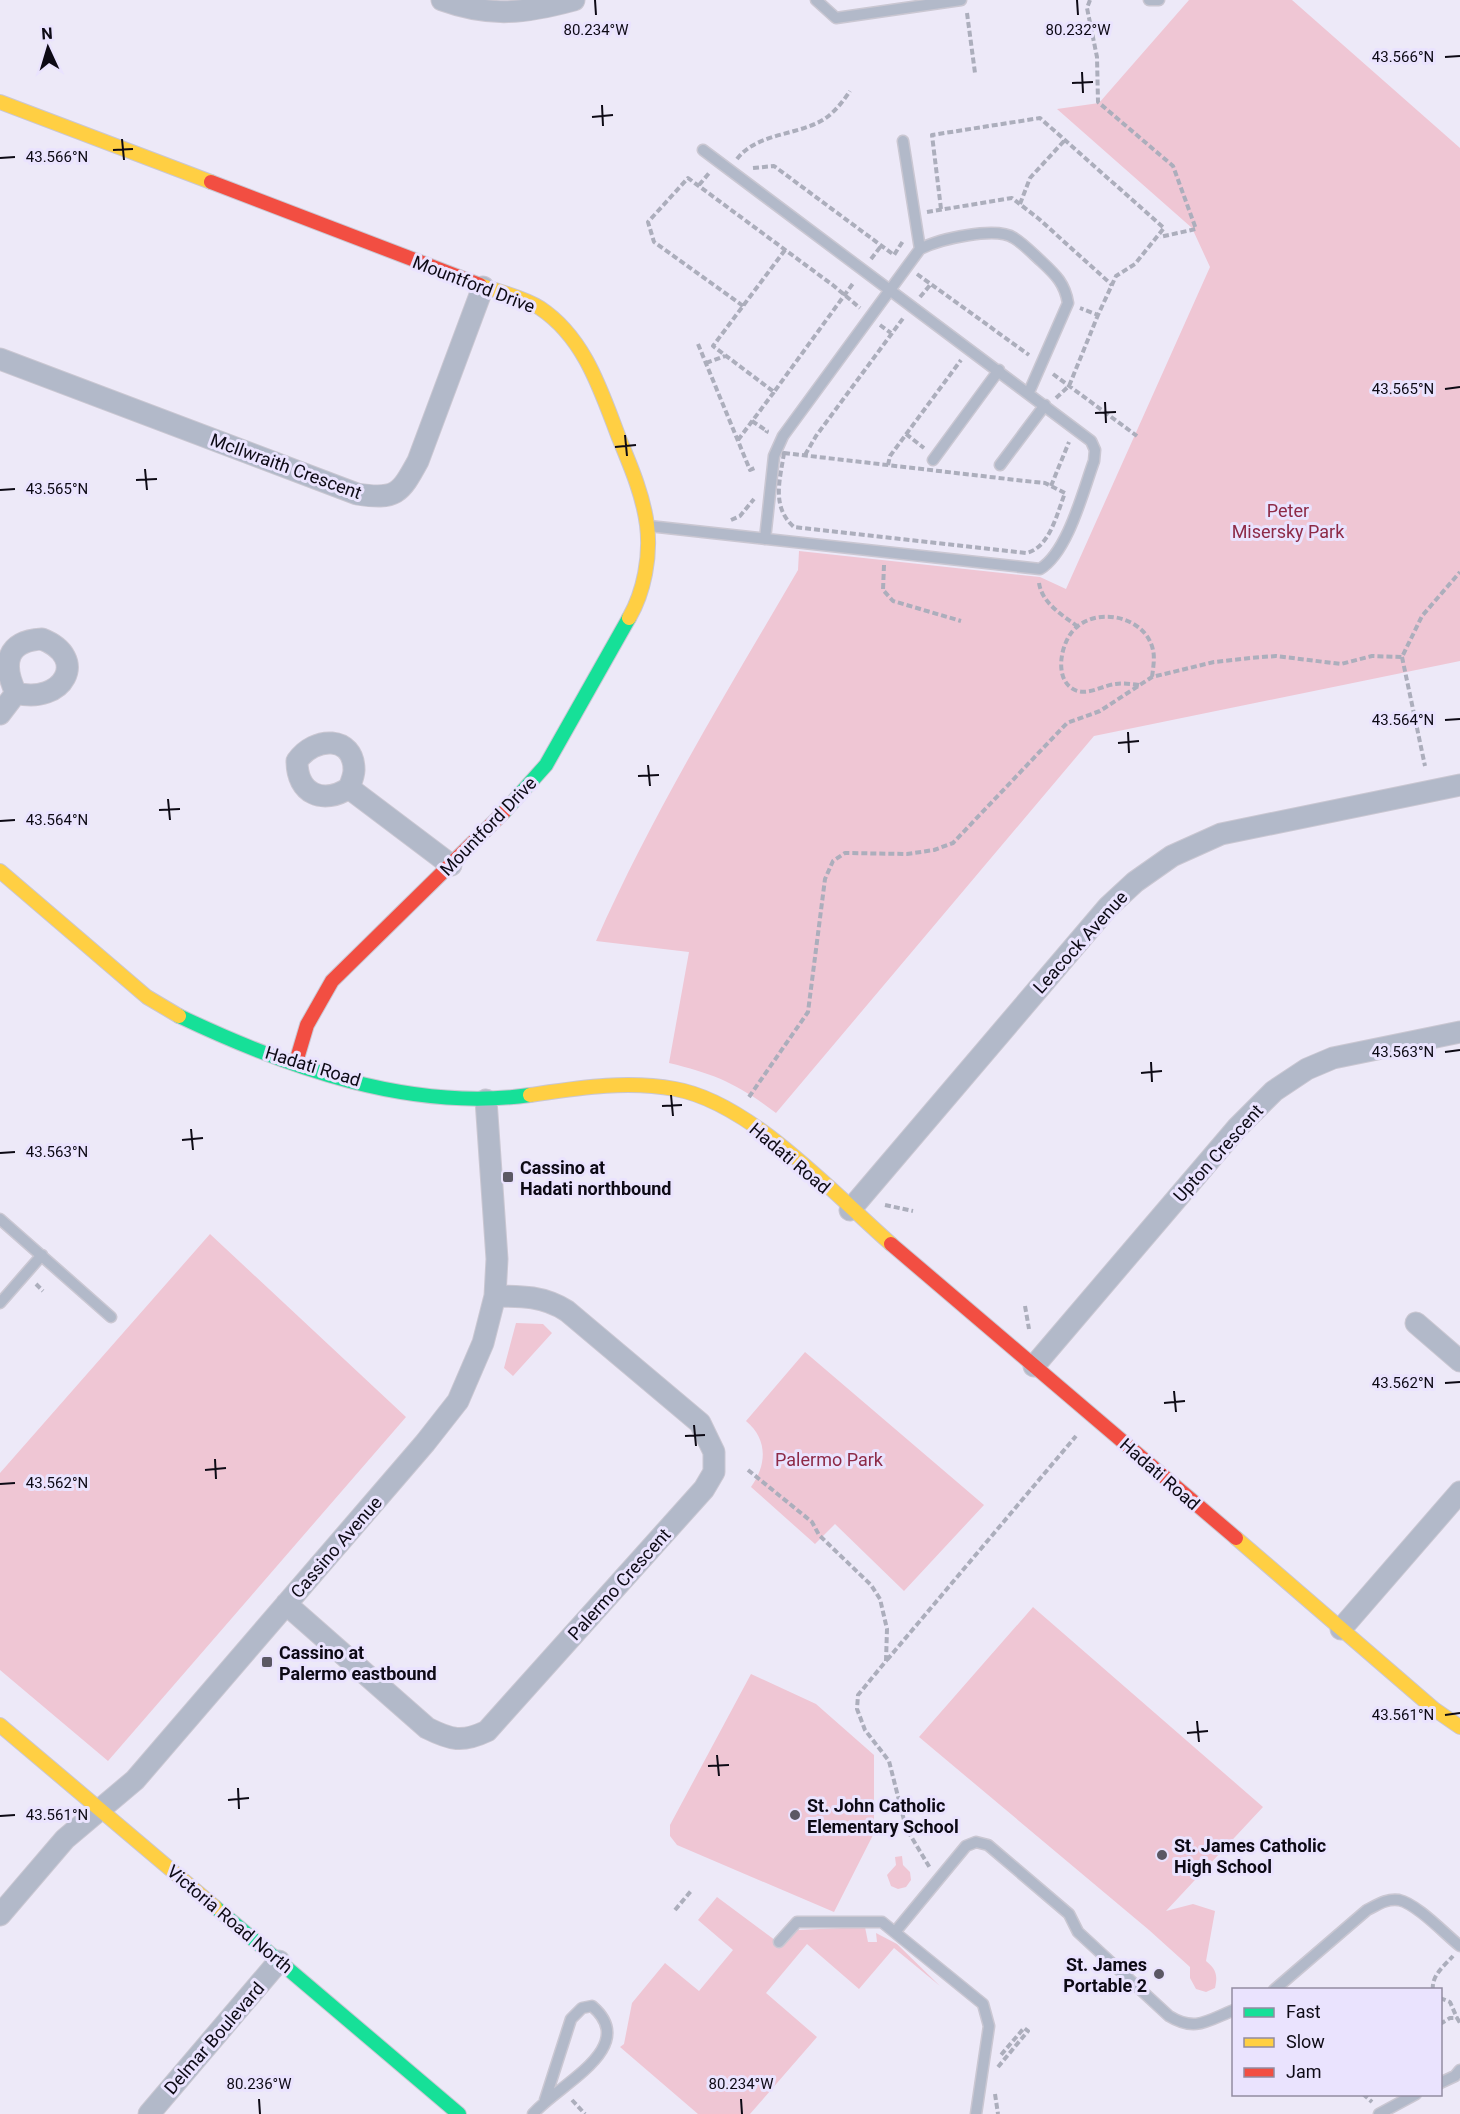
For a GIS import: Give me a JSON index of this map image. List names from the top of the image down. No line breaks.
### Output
{"streets":{"street":["Mountford Drive","McIlwraith Crescent","Leacock Avenue","Hadati Road","Upton Crescent","Cassino Avenue","Palermo Crescent","Victoria Road North","Delmar Boulevard"]},"crossings":[["Mountford Drive","McIlwraith Crescent"],["Mountford Drive","Hadati Road"],["Leacock Avenue","Hadati Road"],["Hadati Road","Upton Crescent"],["Hadati Road","Cassino Avenue"],["Cassino Avenue","Palermo Crescent"],["Cassino Avenue","Victoria Road North"],["Victoria Road North","Delmar Boulevard"]],"parks":["Peter Misersky Park","Palermo Park"],"places":{"transit":["Cassino at Hadati northbound","Cassino at Palermo eastbound"],"other":["St. John Catholic Elementary School","St. James Catholic High School","St. James Portable 2"]},"legend":["Fast","Slow","Jam"],"north":"top","coordinates":["80.234°W","80.232°W","43.566°N","43.565°N","43.564°N","43.563°N","43.562°N","43.561°N","80.236°W"]}
